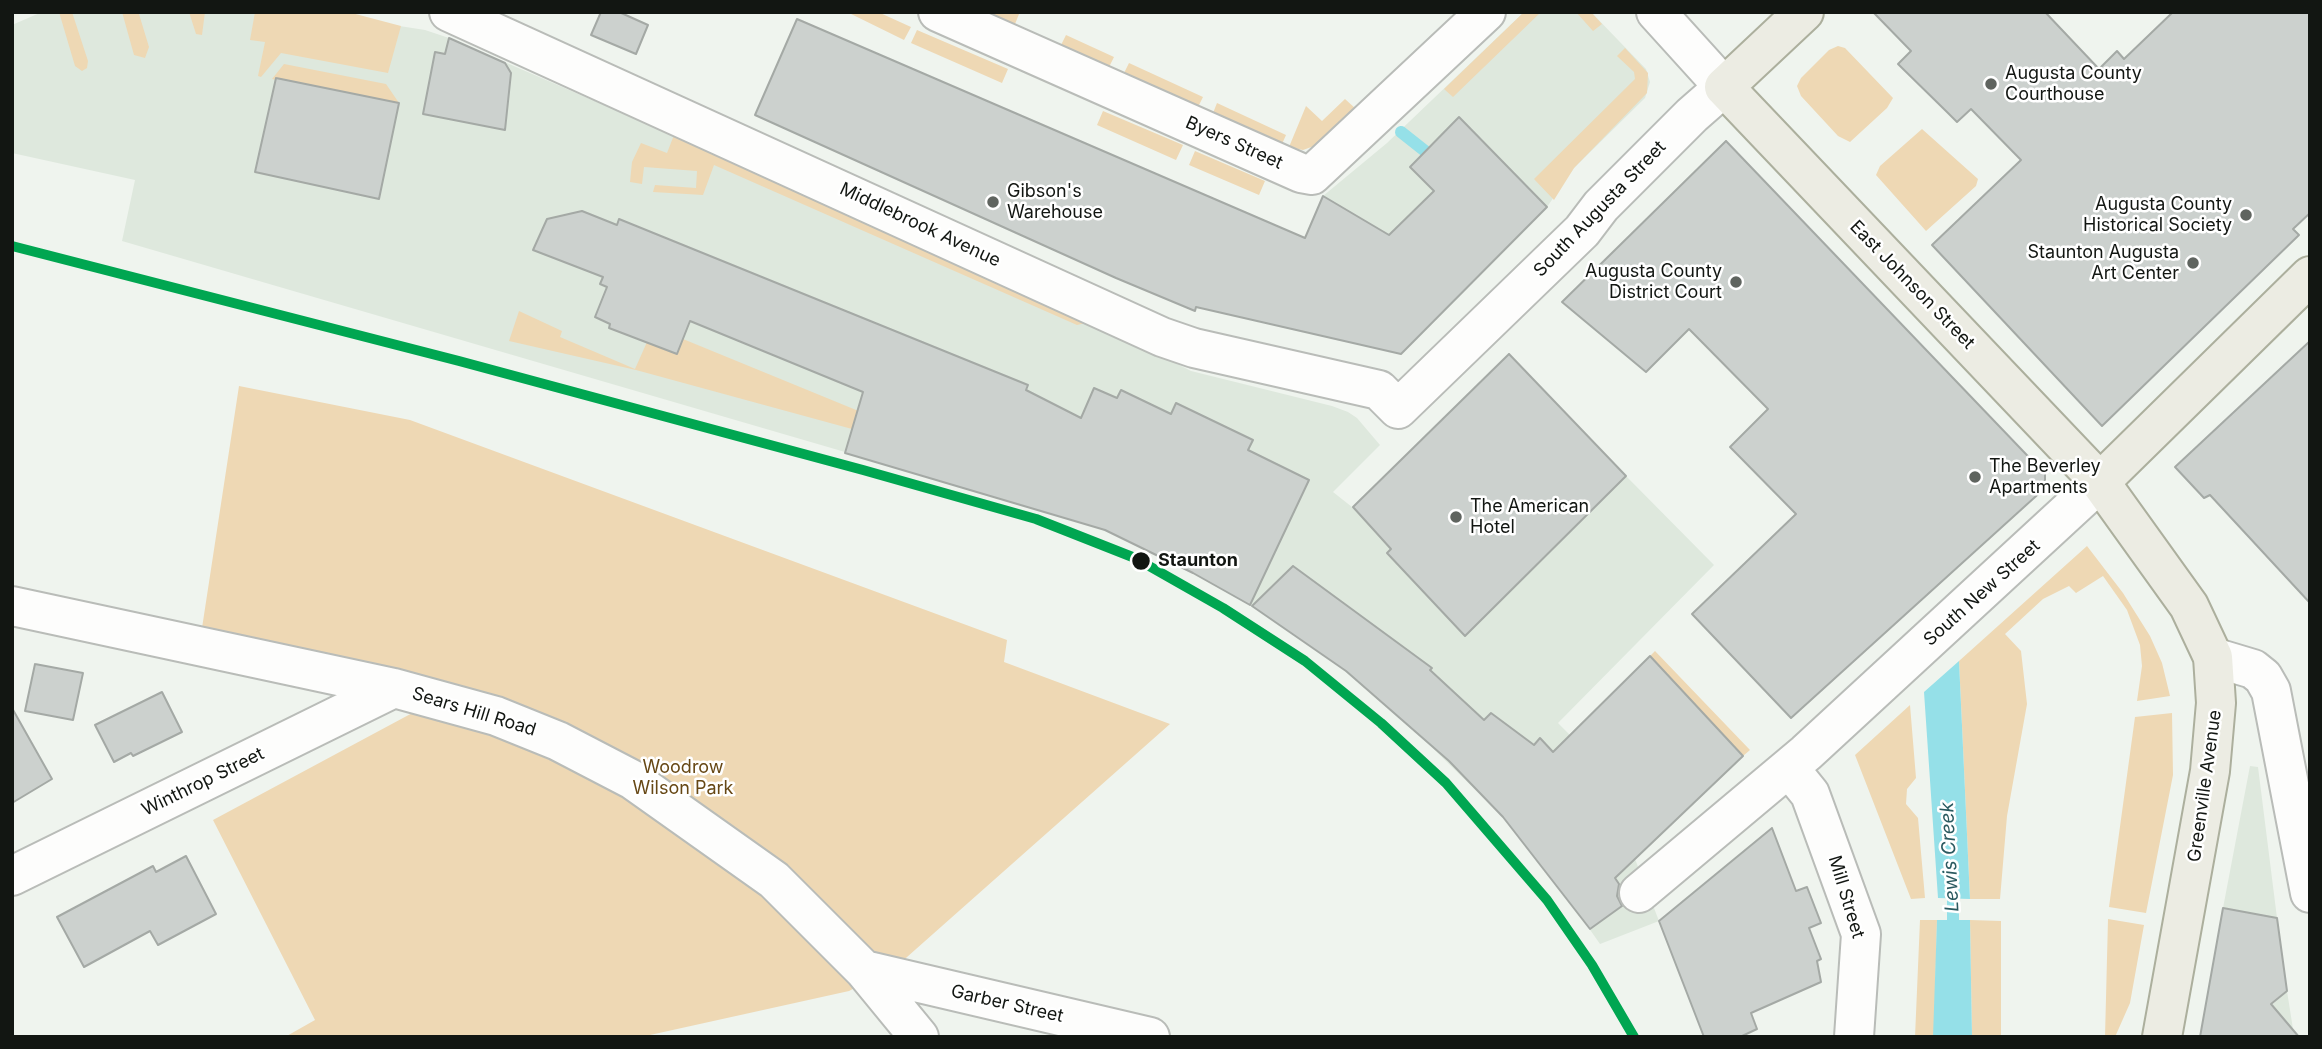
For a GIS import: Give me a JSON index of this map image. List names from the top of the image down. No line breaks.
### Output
{"streets":{"main road":["South Augusta Street","East Johnson Street","South New Street","Greenville Avenue"],"street":["Byers Street","Middlebrook Avenue","Sears Hill Road","Winthrop Street","Mill Street","Garber Street"]},"crossings":[["South Augusta Street","Middlebrook Avenue"],["South Augusta Street","East Johnson Street"],["East Johnson Street","South New Street"],["East Johnson Street","Greenville Avenue"],["South New Street","Greenville Avenue"],["South New Street","Mill Street"],["Sears Hill Road","Winthrop Street"],["Sears Hill Road","Garber Street"]],"water":["Lewis Creek"],"parks":["Woodrow Wilson Park"],"places":["Augusta County Courthouse","Gibson's Warehouse","Augusta County Historical Society","Staunton Augusta Art Center","Augusta County District Court","The Beverley Apartments","The American Hotel","Staunton"]}
